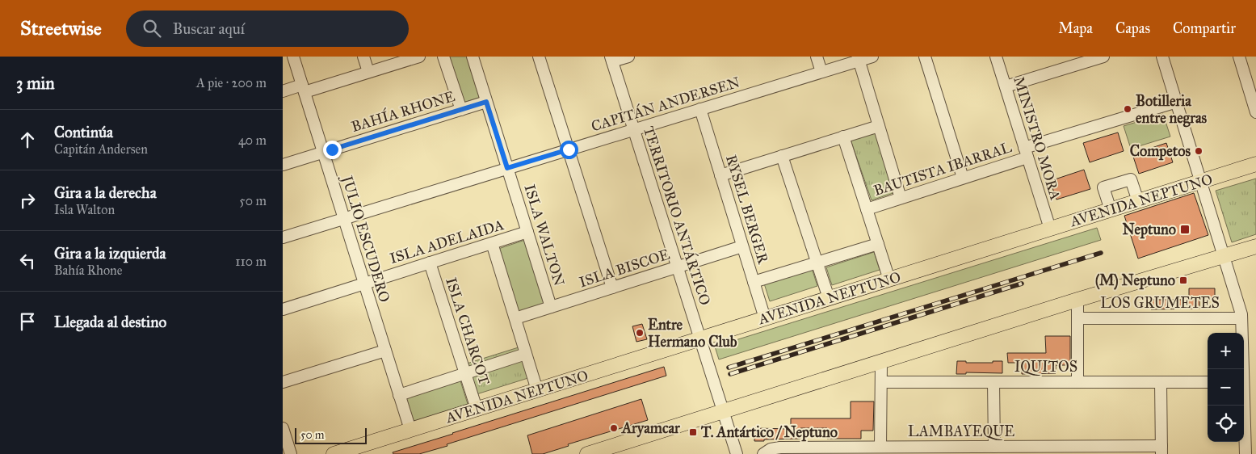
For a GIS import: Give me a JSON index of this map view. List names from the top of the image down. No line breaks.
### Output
{"streets":{"main road":["AVENIDA NEPTUNO"],"street":["CAPITÁN ANDERSEN","BAHÍA RHONE","MINISTRO MORA","BAUTISTA IBARRAL","RYSEL BERGER","TERRITORIO ANTÁRTICO","ISLA WALTON","JULIO ESCUDERO","ISLA ADELAIDA","ISLA BISCOE","LOS GRUMETES","ISLA CHARCOT","IQUITOS","LAMBAYEQUE"]},"crossings":[["CAPITÁN ANDERSEN","RYSEL BERGER"],["CAPITÁN ANDERSEN","TERRITORIO ANTÁRTICO"],["CAPITÁN ANDERSEN","ISLA WALTON"],["CAPITÁN ANDERSEN","JULIO ESCUDERO"],["BAHÍA RHONE","ISLA WALTON"],["BAHÍA RHONE","JULIO ESCUDERO"],["MINISTRO MORA","BAUTISTA IBARRAL"],["MINISTRO MORA","AVENIDA NEPTUNO"],["AVENIDA NEPTUNO","RYSEL BERGER"],["AVENIDA NEPTUNO","TERRITORIO ANTÁRTICO"],["AVENIDA NEPTUNO","JULIO ESCUDERO"],["AVENIDA NEPTUNO","ISLA CHARCOT"],["RYSEL BERGER","ISLA BISCOE"],["TERRITORIO ANTÁRTICO","ISLA BISCOE"],["ISLA WALTON","ISLA ADELAIDA"],["ISLA WALTON","ISLA BISCOE"],["JULIO ESCUDERO","ISLA ADELAIDA"],["ISLA ADELAIDA","ISLA CHARCOT"]],"places":{"other":["Botilleria entre negras","Competos","Entre Hermano Club","Aryamcar"],"transit":["Neptuno","(M) Neptuno","T. Antártico / Neptuno"]},"scale_bar":"50 m","page":{"header":"Streetwise","search":"Buscar aquí","nav":["Mapa","Capas","Compartir"],"heading":["3 min","A pie · 200 m"],"list":[["Continúa","Capitán Andersen","40 m"],["Gira a la derecha","Isla Walton","50 m"],["Gira a la izquierda","Bahía Rhone","110 m"],"Llegada al destino"],"map_buttons":["+","−"],"scale":"50 m"}}
